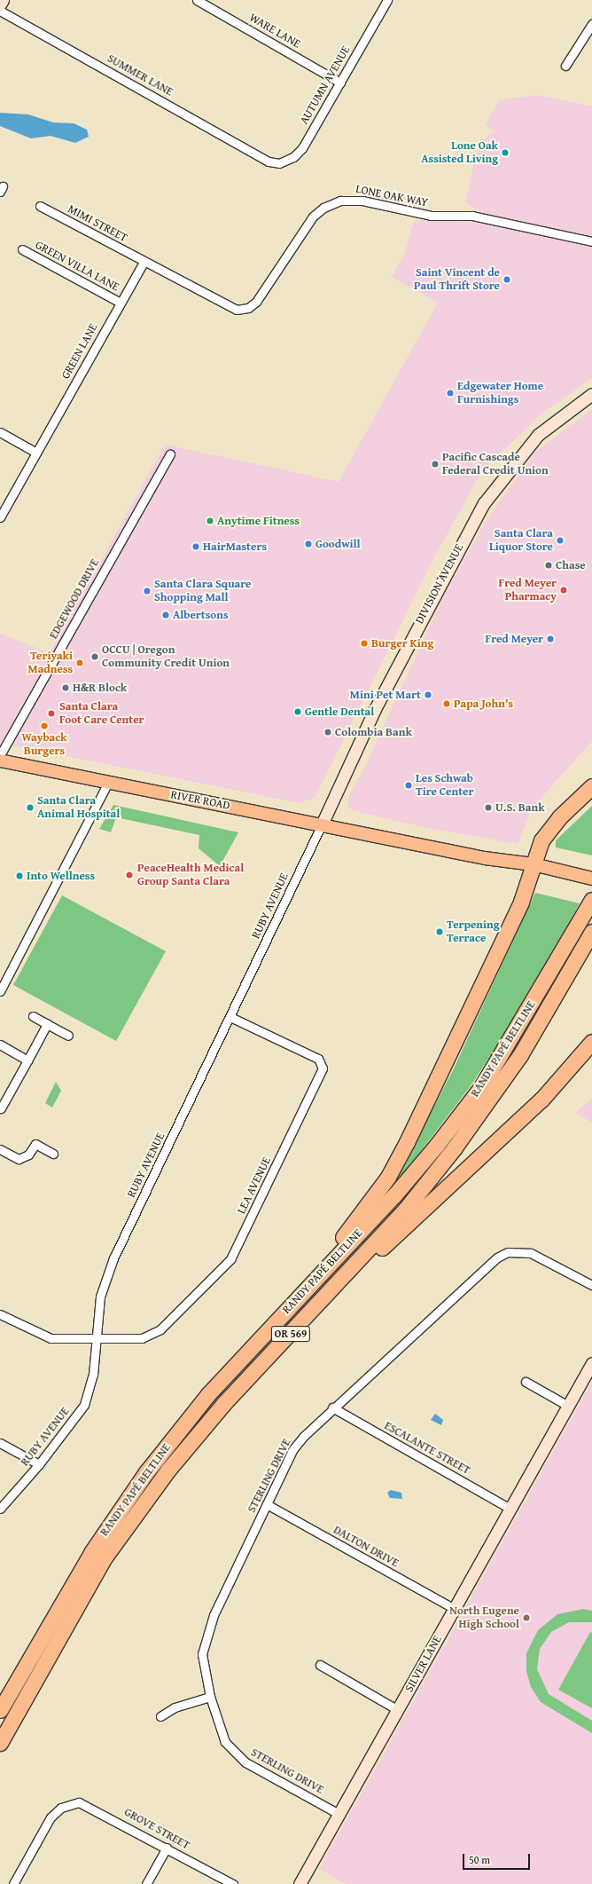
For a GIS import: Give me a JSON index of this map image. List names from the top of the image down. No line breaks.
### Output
{"streets":{"highway":["RANDY PAPÉ BELTLINE","OR 569"],"main road":["RIVER ROAD"],"street":["WARE LANE","SUMMER LANE","AUTUMN AVENUE","LONE OAK WAY","MIMI STREET","GREEN VILLA LANE","GREEN LANE","DIVISION AVENUE","EDGEWOOD DRIVE","RUBY AVENUE","LEA AVENUE","ESCALANTE STREET","STERLING DRIVE","DALTON DRIVE","SILVER LANE","GROVE STREET"]},"crossings":[["WARE LANE","AUTUMN AVENUE"],["SUMMER LANE","AUTUMN AVENUE"],["LONE OAK WAY","MIMI STREET"],["LONE OAK WAY","GREEN LANE"],["MIMI STREET","GREEN LANE"],["GREEN VILLA LANE","GREEN LANE"],["DIVISION AVENUE","RIVER ROAD"],["DIVISION AVENUE","RUBY AVENUE"],["RIVER ROAD","RUBY AVENUE"],["RUBY AVENUE","LEA AVENUE"],["ESCALANTE STREET","STERLING DRIVE"],["ESCALANTE STREET","SILVER LANE"],["STERLING DRIVE","DALTON DRIVE"],["STERLING DRIVE","SILVER LANE"],["DALTON DRIVE","SILVER LANE"]],"places":["Lone Oak Assisted Living","Saint Vincent de Paul Thrift Store","Edgewater Home Furnishings","Pacific Cascade Federal Credit Union","Anytime Fitness","Santa Clara Liquor Store","Goodwill","HairMasters","Chase","Fred Meyer Pharmacy","Santa Clara Square Shopping Mall","Albertsons","Fred Meyer","Burger King","OCCU | Oregon Community Credit Union","Teriyaki Madness","H&R Block","Mini Pet Mart","Papa John's","Gentle Dental","Santa Clara Foot Care Center","Wayback Burgers","Colombia Bank","Les Schwab Tire Center","Santa Clara Animal Hospital","U.S. Bank","PeaceHealth Medical Group Santa Clara","Into Wellness","Terpening Terrace","North Eugene High School"],"scale_bar":"50 m"}
